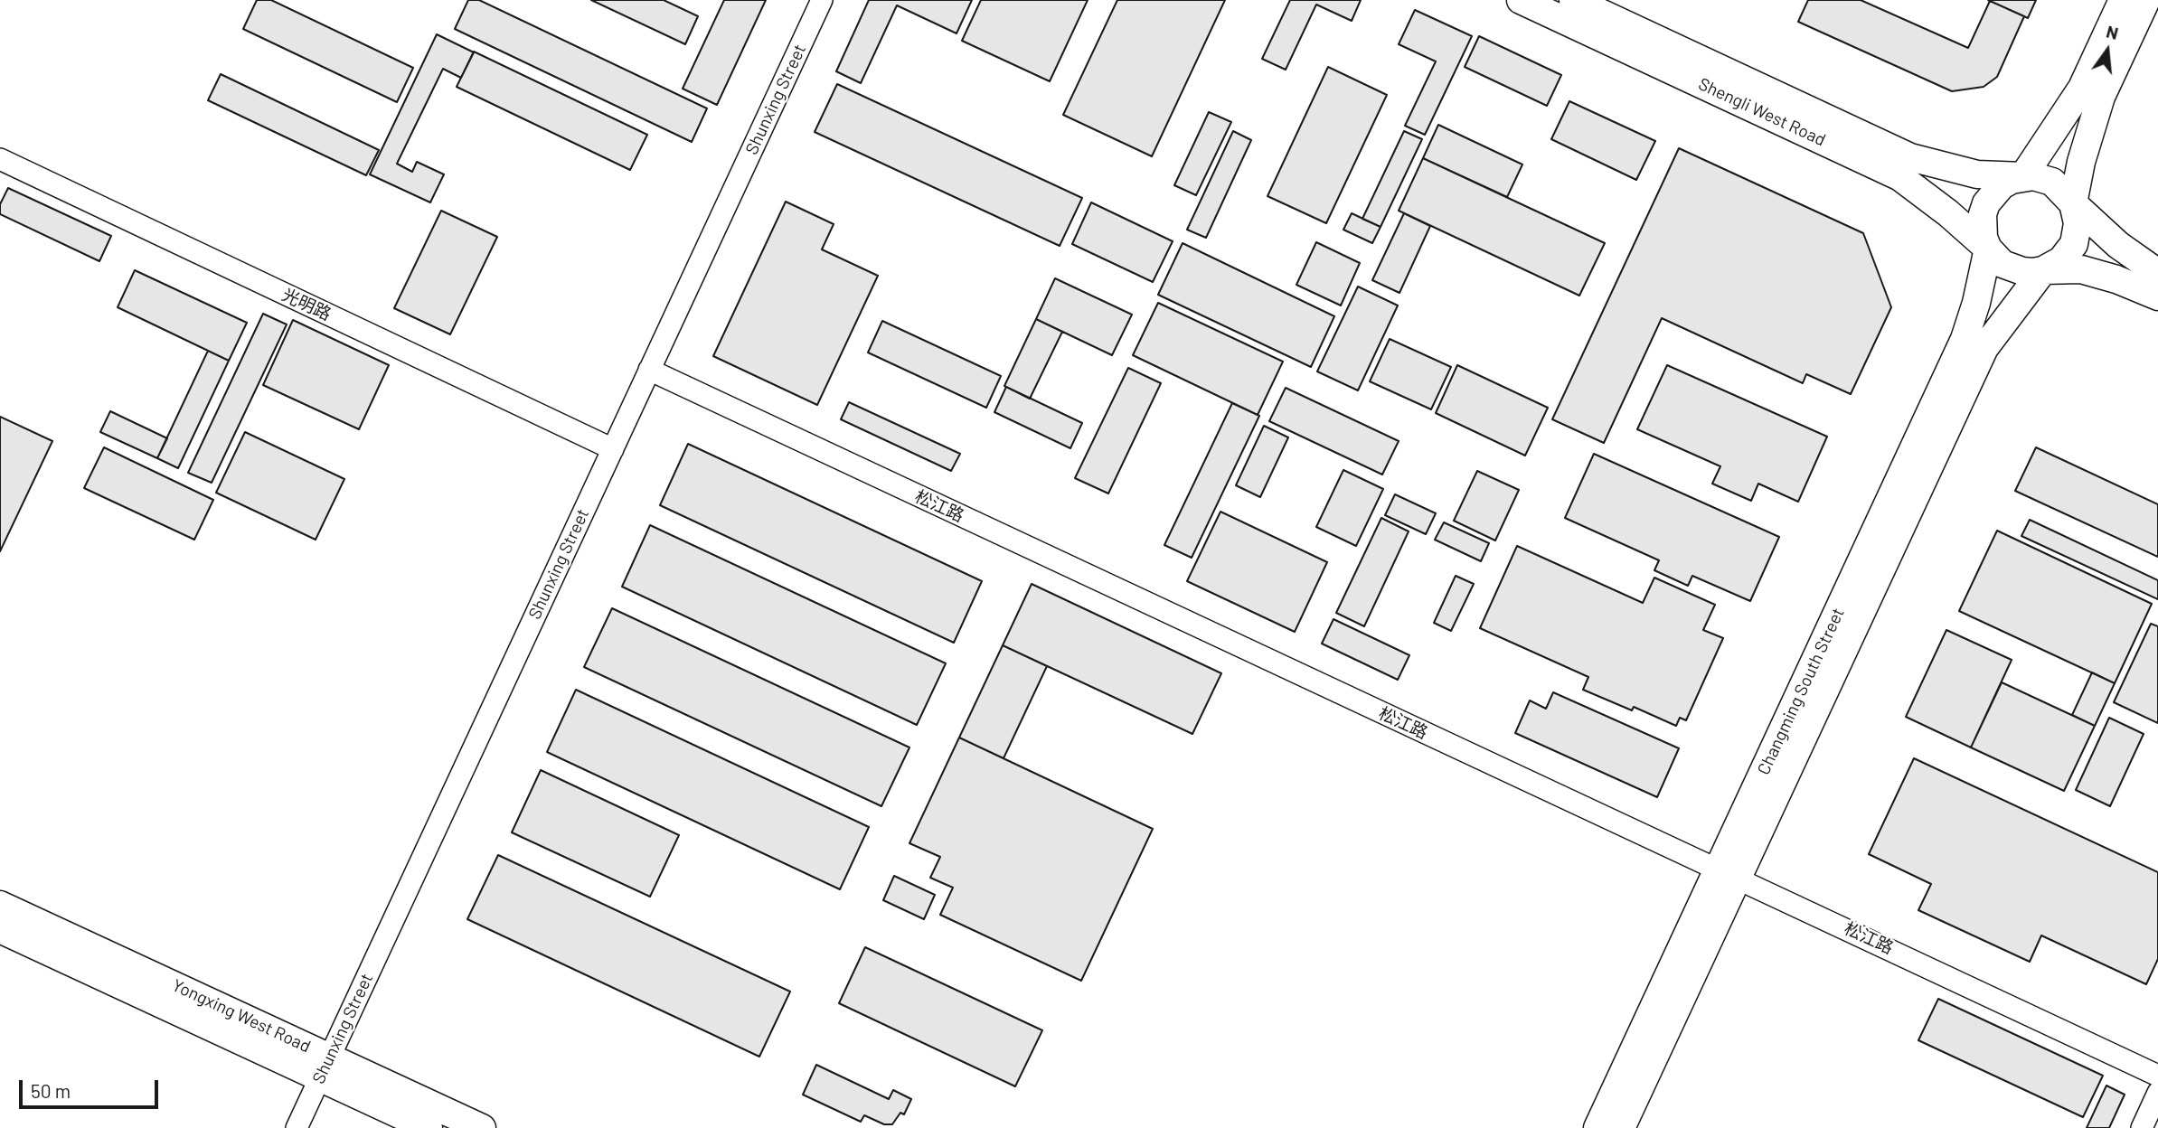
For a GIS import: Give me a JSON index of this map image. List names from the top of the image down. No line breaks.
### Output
{"streets":{"main road":["Shengli West Road","Changming South Street","Yongxing West Road"],"street":["Shunxing Street","光明路","松江路"]},"crossings":[["Shunxing Street","光明路"],["Shunxing Street","松江路"],["Shunxing Street","Yongxing West Road"],["Shengli West Road","Changming South Street"],["松江路","Changming South Street"]],"scale_bar":"50 m","north":"top"}
